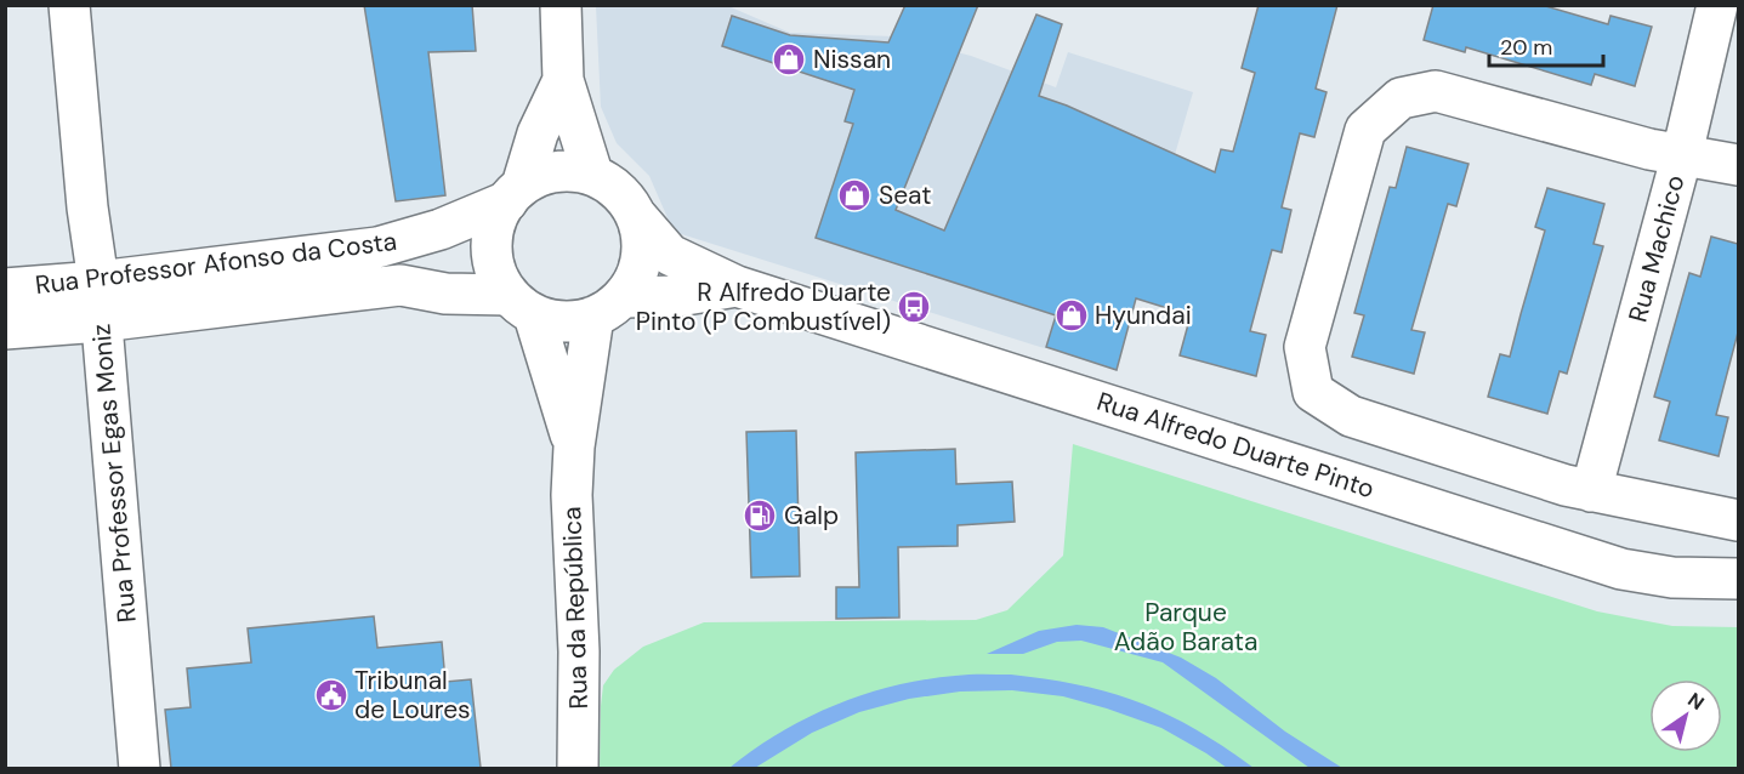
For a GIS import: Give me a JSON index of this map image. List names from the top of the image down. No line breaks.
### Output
{"streets":{"street":["Rua Machico","Rua Professor Afonso da Costa","Rua Alfredo Duarte Pinto","Rua Professor Egas Moniz","Rua da República"]},"crossings":[["Rua Professor Afonso da Costa","Rua Alfredo Duarte Pinto"],["Rua Professor Afonso da Costa","Rua Professor Egas Moniz"],["Rua Professor Afonso da Costa","Rua da República"],["Rua Alfredo Duarte Pinto","Rua da República"]],"parks":["Parque Adão Barata"],"places":{"shop":["Nissan","Seat","Hyundai"],"bus stop":["R Alfredo Duarte Pinto (P Combustível)"],"fuel station":["Galp"],"public building":["Tribunal de Loures"]},"scale_bar":"20 m","north":"top right"}
